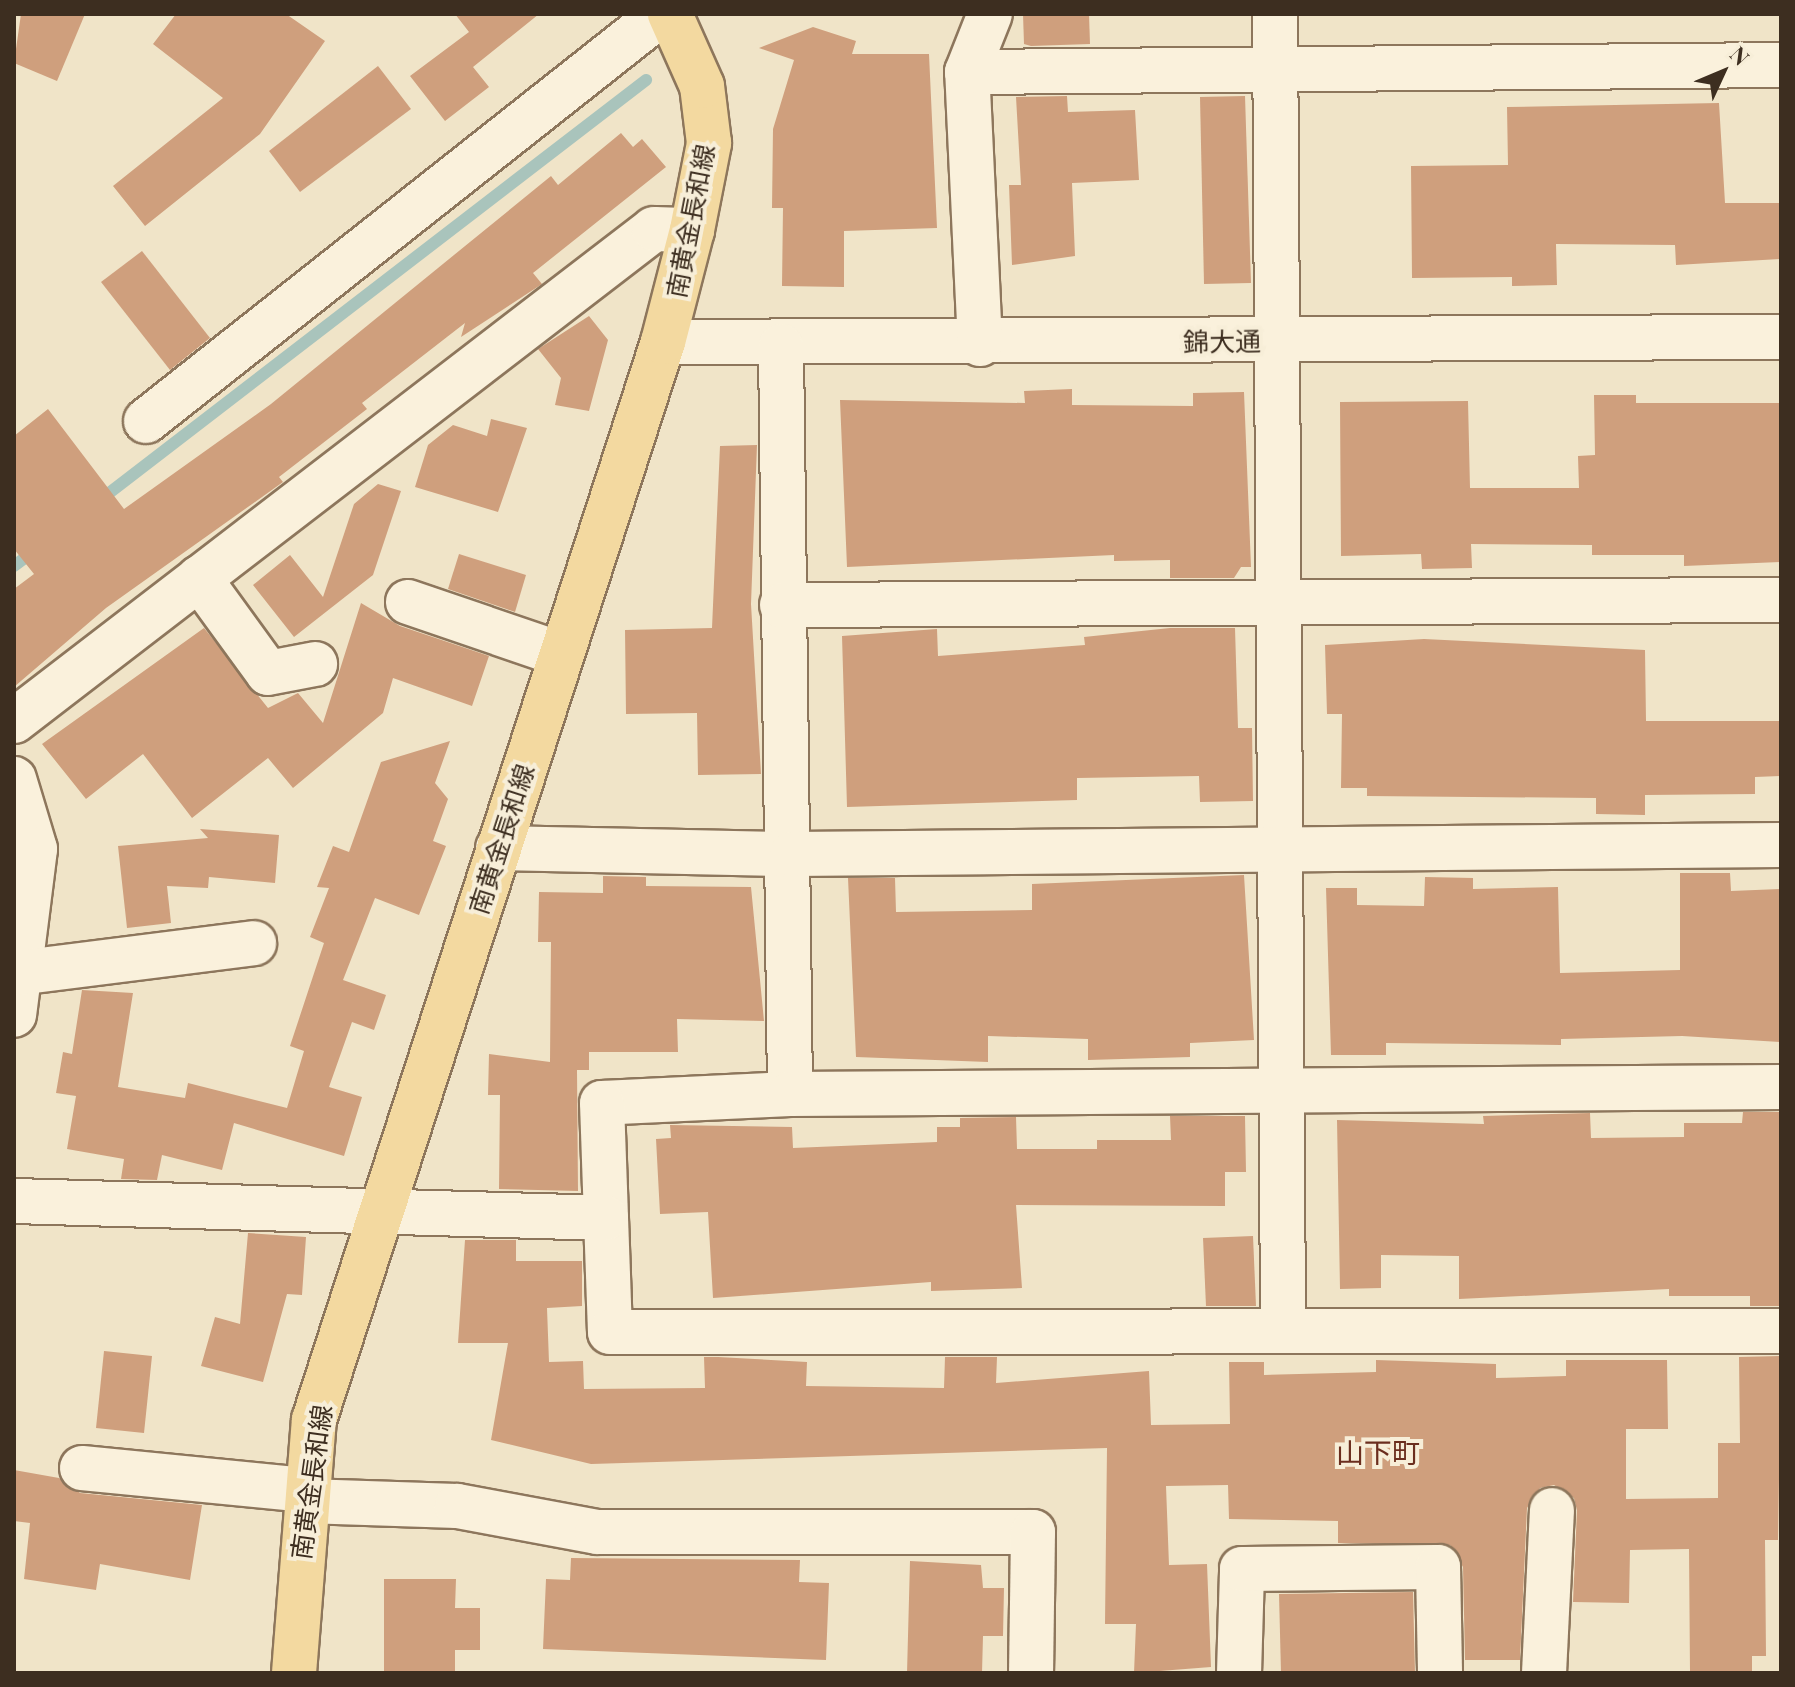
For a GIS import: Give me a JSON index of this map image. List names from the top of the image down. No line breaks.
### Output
{"streets":{"main road":["南黄金長和線"],"street":["錦大通"]},"crossings":[["南黄金長和線","錦大通"]],"districts":["山下町"],"north":"top right"}
